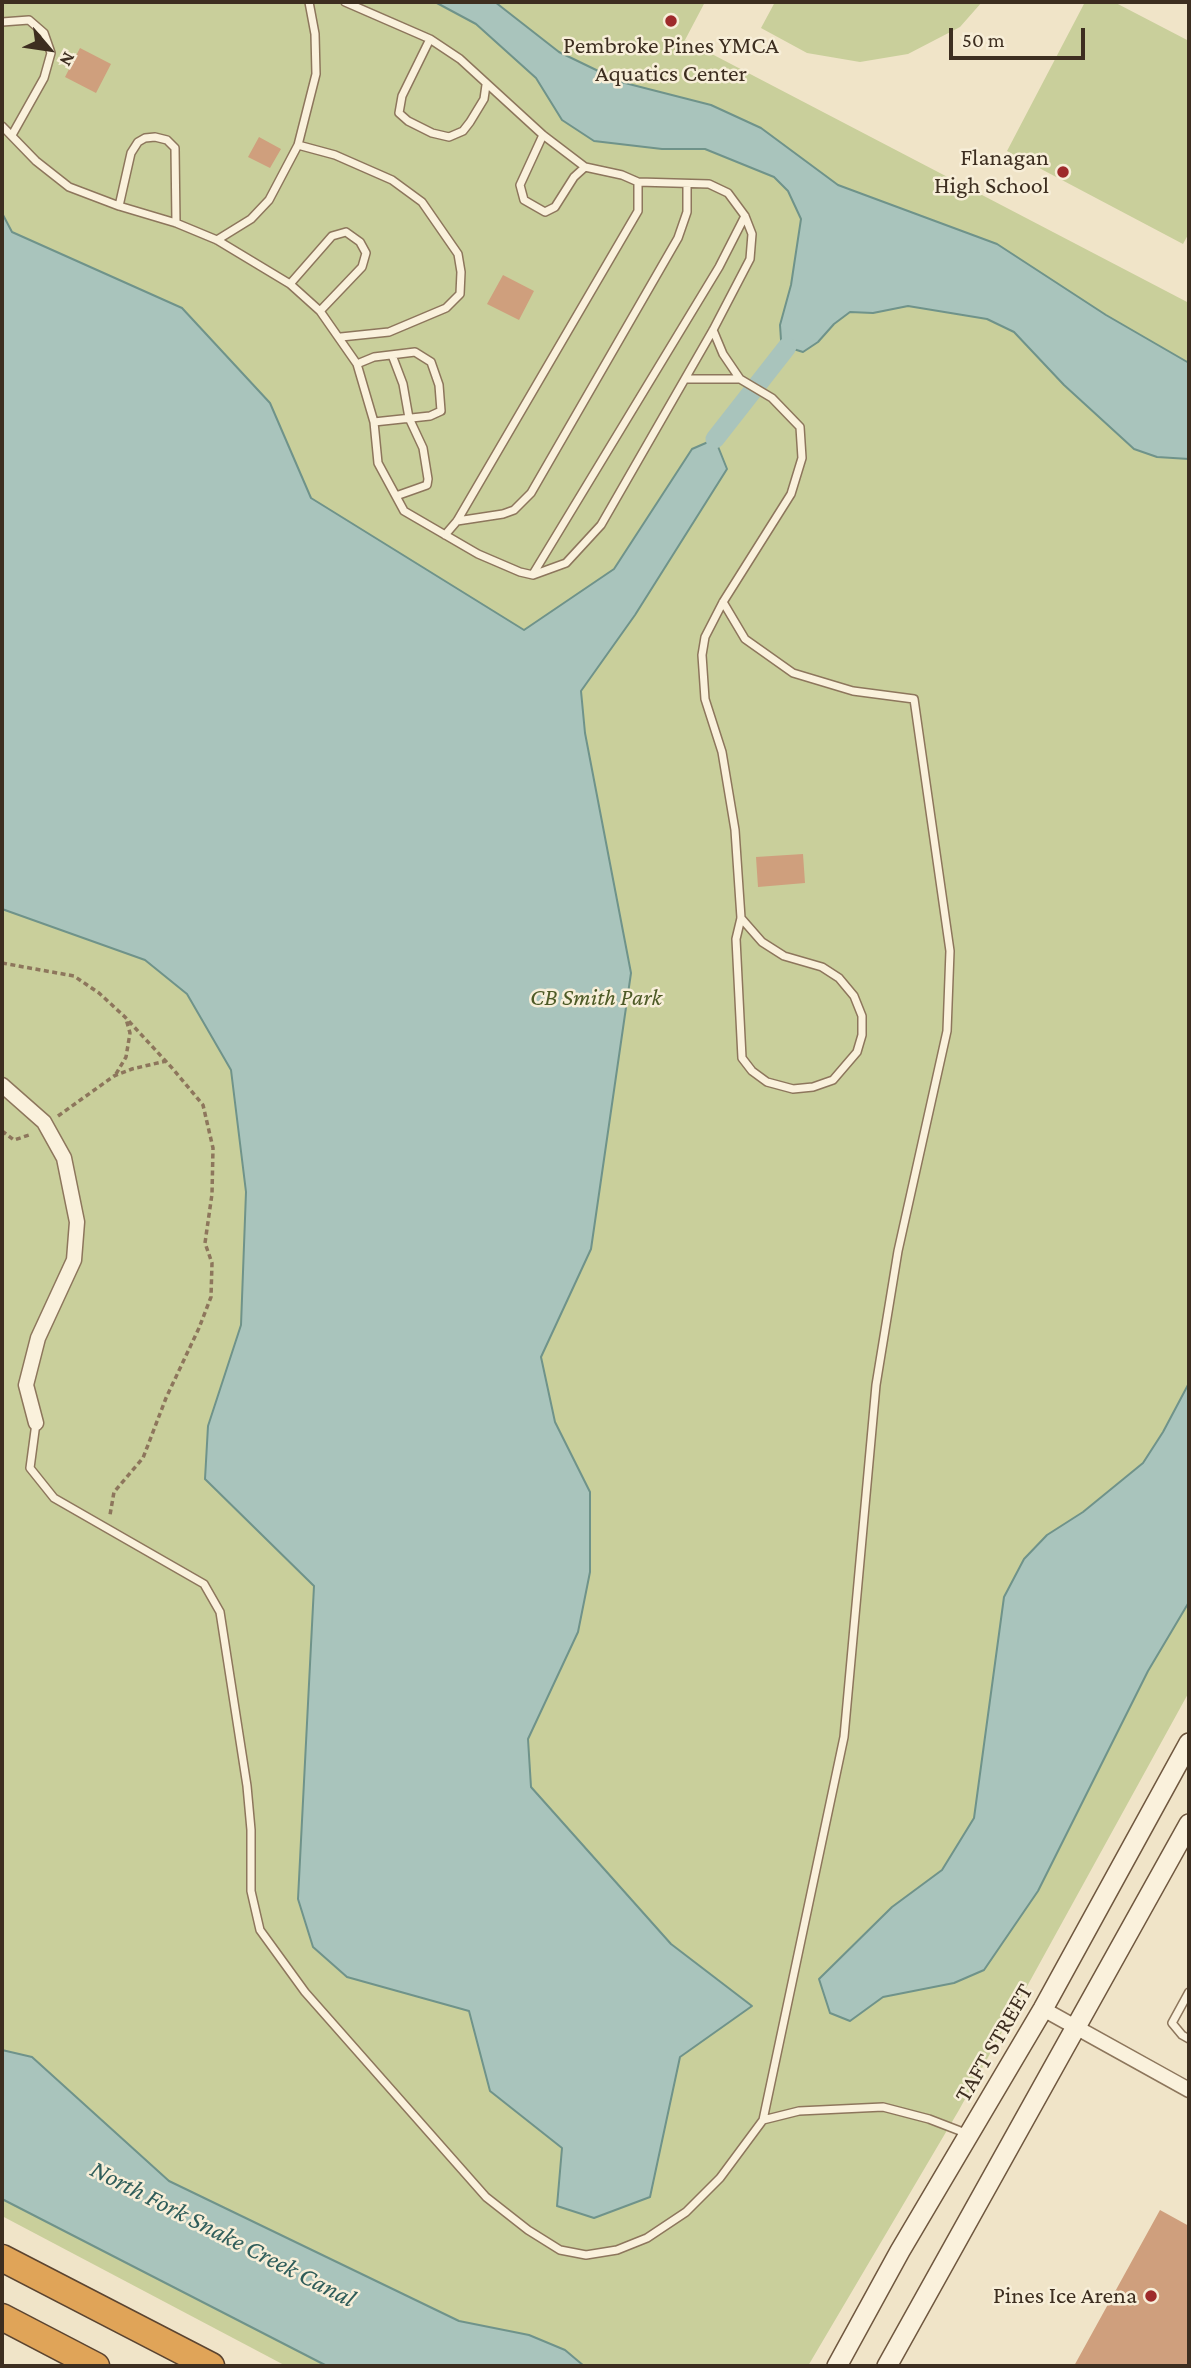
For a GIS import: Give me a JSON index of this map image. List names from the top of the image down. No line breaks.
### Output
{"streets":{"street":["TAFT STREET"]},"water":["North Fork Snake Creek Canal"],"parks":["CB Smith Park"],"places":["Pembroke Pines YMCA Aquatics Center","Flanagan High School","Pines Ice Arena"],"scale_bar":"50 m","north":"bottom right"}
